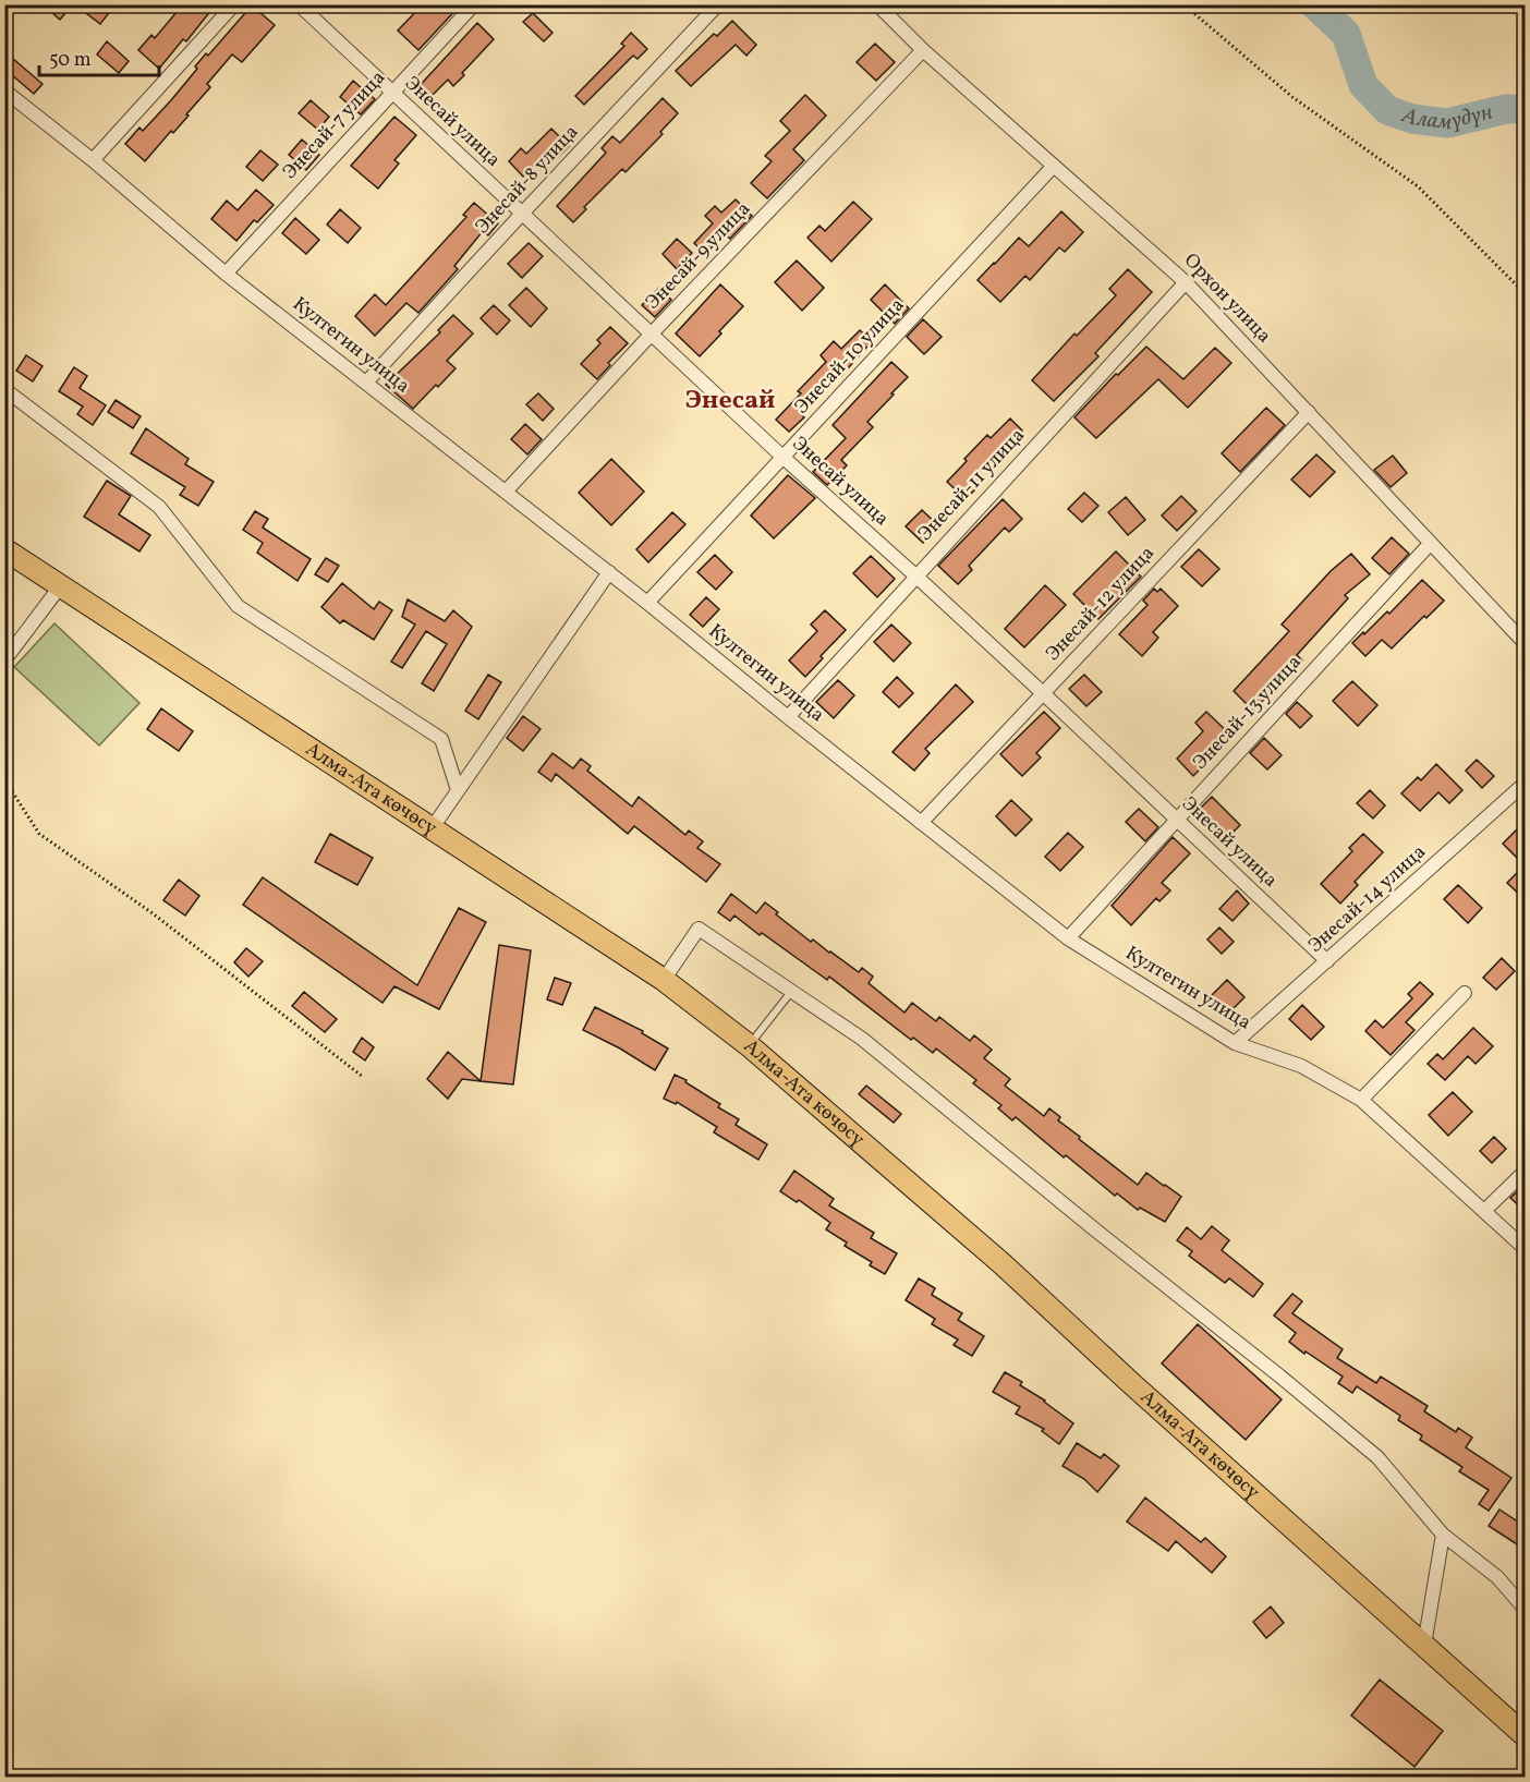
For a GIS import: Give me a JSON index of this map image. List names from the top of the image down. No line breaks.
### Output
{"streets":{"main road":["Алма-Ата көчөсү"],"street":["Энесай улица","Энесай-7 улица","Энесай-8 улица","Энесай-9 улица","Орхон улица","Култегин улица","Энесай-10 улица","Энесай-11 улица","Энесай-12 улица","Энесай-13 улица","Энесай-14 улица"]},"crossings":[["Энесай улица","Энесай-7 улица"],["Энесай улица","Энесай-8 улица"],["Энесай улица","Энесай-9 улица"],["Энесай улица","Энесай-10 улица"],["Энесай улица","Энесай-11 улица"],["Энесай улица","Энесай-12 улица"],["Энесай улица","Энесай-13 улица"],["Энесай улица","Энесай-14 улица"],["Энесай-7 улица","Култегин улица"],["Энесай-8 улица","Култегин улица"],["Энесай-9 улица","Орхон улица"],["Энесай-9 улица","Култегин улица"],["Орхон улица","Энесай-10 улица"],["Орхон улица","Энесай-11 улица"],["Орхон улица","Энесай-12 улица"],["Орхон улица","Энесай-13 улица"],["Култегин улица","Энесай-10 улица"],["Култегин улица","Энесай-11 улица"],["Култегин улица","Энесай-12 улица"],["Култегин улица","Энесай-13 улица"],["Култегин улица","Энесай-14 улица"]],"districts":["Энесай"],"water":["Аламүдүн"],"scale_bar":"50 m"}
